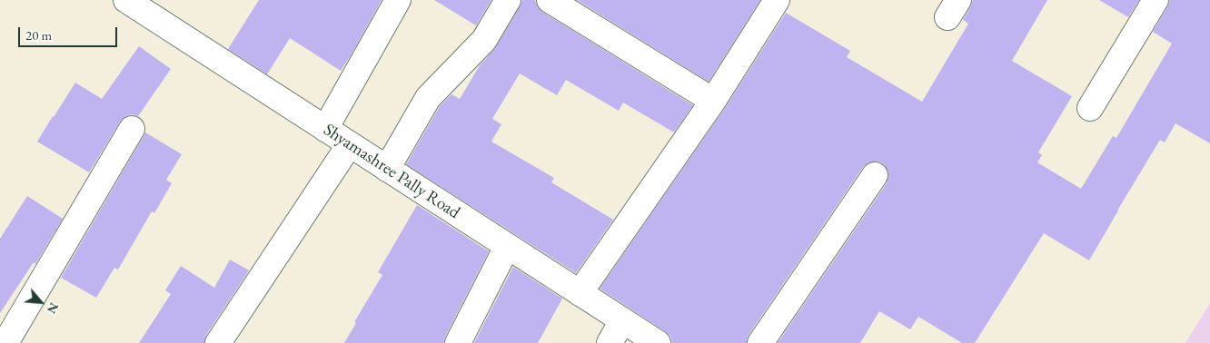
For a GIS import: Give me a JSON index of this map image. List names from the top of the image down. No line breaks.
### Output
{"streets":{"street":["Shyamashree Pally Road"]},"scale_bar":"20 m","north":"bottom right"}
